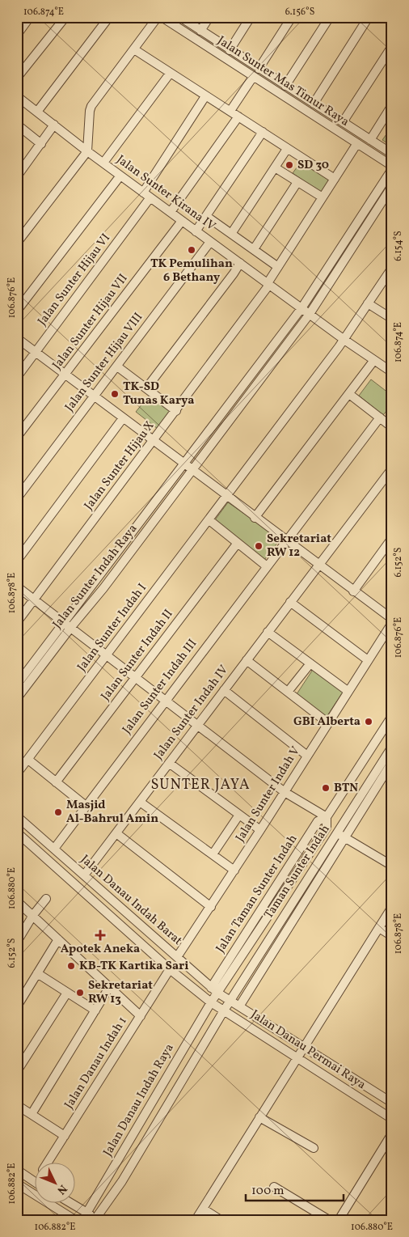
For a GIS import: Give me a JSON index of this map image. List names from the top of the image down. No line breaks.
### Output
{"streets":{"street":["Jalan Sunter Mas Timur Raya","Jalan Sunter Kirana IV","Jalan Sunter Hijau VI","Jalan Sunter Hijau VII","Jalan Sunter Hijau VIII","Jalan Sunter Hijau X","Jalan Sunter Indah Raya","Jalan Sunter Indah I","Jalan Sunter Indah II","Jalan Sunter Indah III","Jalan Sunter Indah IV","Jalan Sunter Indah V","Taman Sunter Indah","Jalan Taman Sunter Indah","Jalan Danau Indah Barat","Jalan Danau Permai Raya","Jalan Danau Indah 1","Jalan Danau Indah Raya"]},"crossings":[["Jalan Sunter Mas Timur Raya","Jalan Sunter Hijau X"],["Jalan Sunter Kirana IV","Jalan Sunter Hijau VI"],["Jalan Sunter Kirana IV","Jalan Sunter Hijau VII"],["Jalan Sunter Kirana IV","Jalan Sunter Hijau VIII"],["Jalan Sunter Kirana IV","Jalan Sunter Hijau X"],["Jalan Sunter Kirana IV","Jalan Sunter Indah Raya"],["Jalan Sunter Indah III","Jalan Danau Indah Barat"],["Jalan Sunter Indah IV","Jalan Danau Indah Barat"],["Jalan Sunter Indah V","Jalan Danau Indah Barat"],["Taman Sunter Indah","Jalan Danau Indah Barat"],["Taman Sunter Indah","Jalan Danau Permai Raya"],["Jalan Taman Sunter Indah","Jalan Danau Indah Barat"],["Jalan Taman Sunter Indah","Jalan Danau Indah Raya"],["Jalan Danau Indah Barat","Jalan Danau Permai Raya"],["Jalan Danau Indah Barat","Jalan Danau Indah 1"],["Jalan Danau Indah Barat","Jalan Danau Indah Raya"],["Jalan Danau Permai Raya","Jalan Danau Indah Raya"]],"districts":["SUNTER JAYA"],"places":{"other":["SD 30","TK Pemulihan 6 Bethany","TK-SD Tunas Karya","Sekretariat RW 12","GBI Alberta","BTN","Masjid Al-Bahrul Amin","KB-TK Kartika Sari","Sekretariat RW 13"],"health":["Apotek Aneka"]},"scale_bar":"100 m","north":"bottom right","coordinates":["106.874°E","6.156°S","6.154°S","106.876°E","6.152°S","106.878°E","106.880°E","106.882°E"]}
